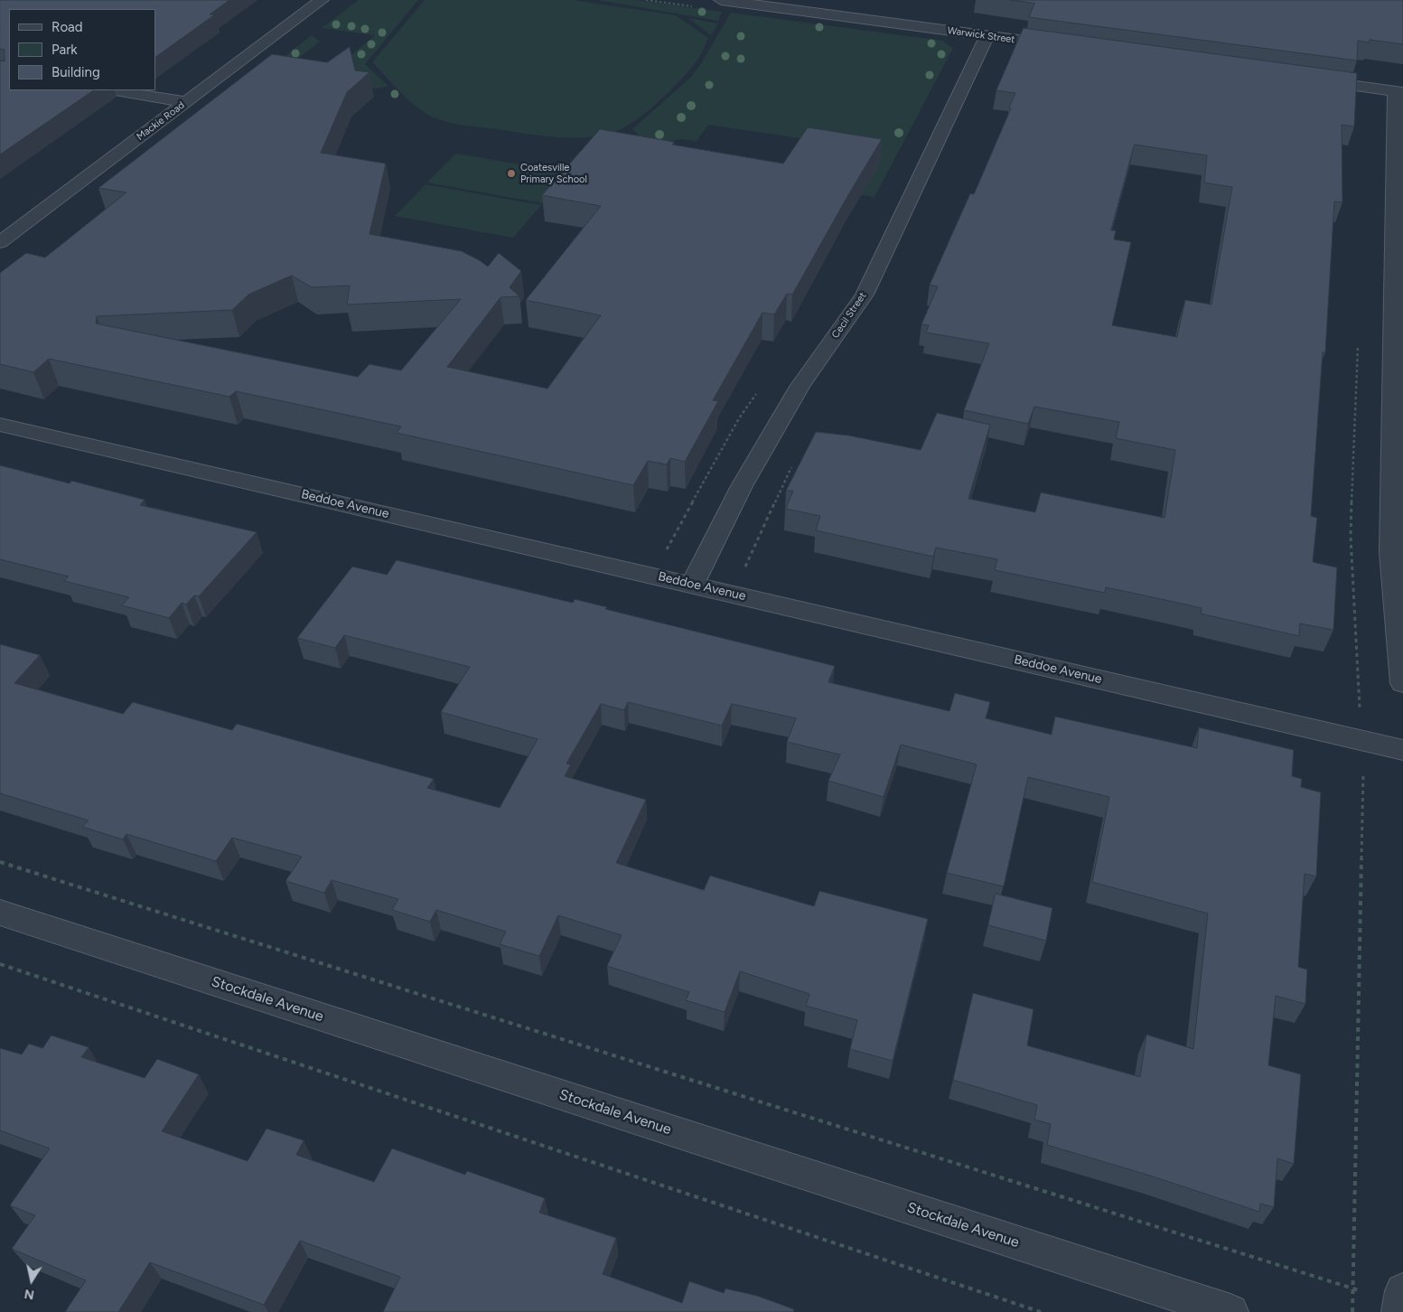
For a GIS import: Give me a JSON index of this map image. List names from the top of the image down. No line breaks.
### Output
{"streets":{"street":["Warwick Street","Mackie Road","Cecil Street","Beddoe Avenue","Stockdale Avenue"]},"crossings":[["Warwick Street","Cecil Street"],["Cecil Street","Beddoe Avenue"]],"places":["Coatesville Primary School"],"legend":["Road","Park","Building"],"north":"bottom"}
